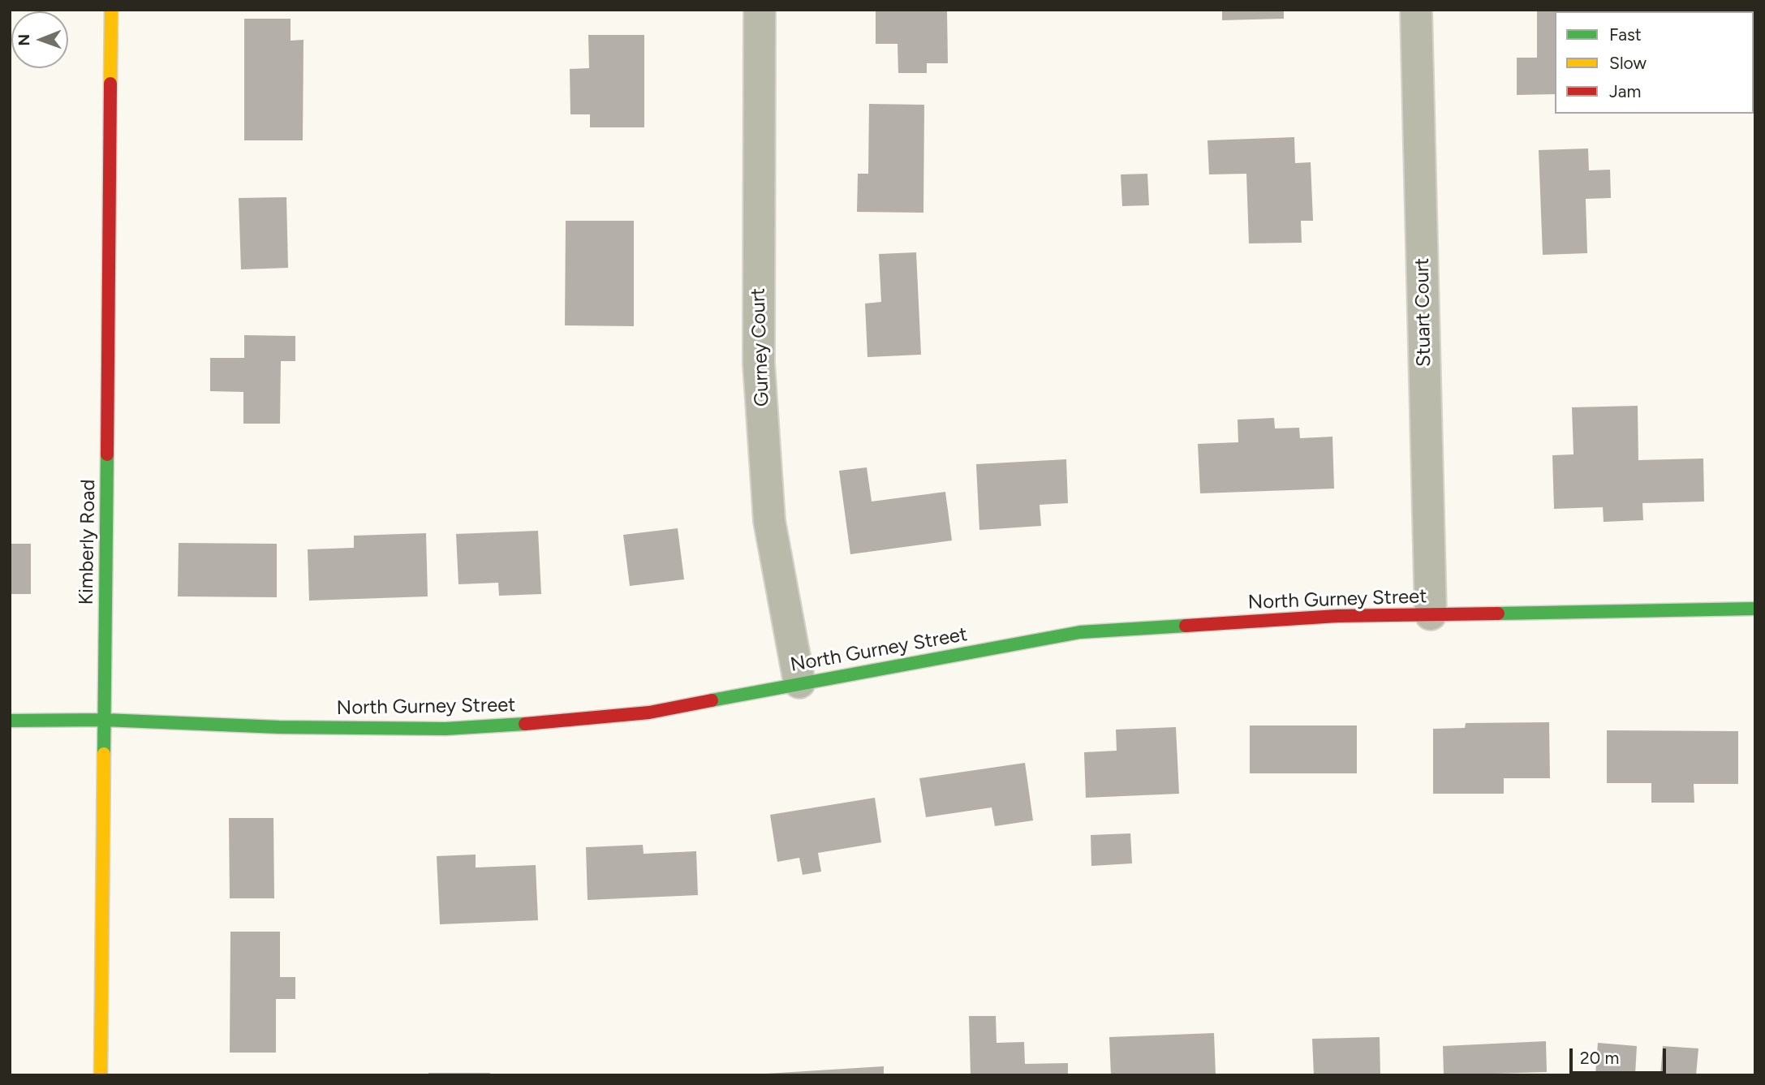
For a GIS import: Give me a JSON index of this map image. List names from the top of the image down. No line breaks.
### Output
{"streets":{"street":["Stuart Court","Gurney Court","Kimberly Road","North Gurney Street"]},"crossings":[["Stuart Court","North Gurney Street"],["Gurney Court","North Gurney Street"],["Kimberly Road","North Gurney Street"]],"legend":["Fast","Slow","Jam"],"scale_bar":"20 m","north":"left"}
